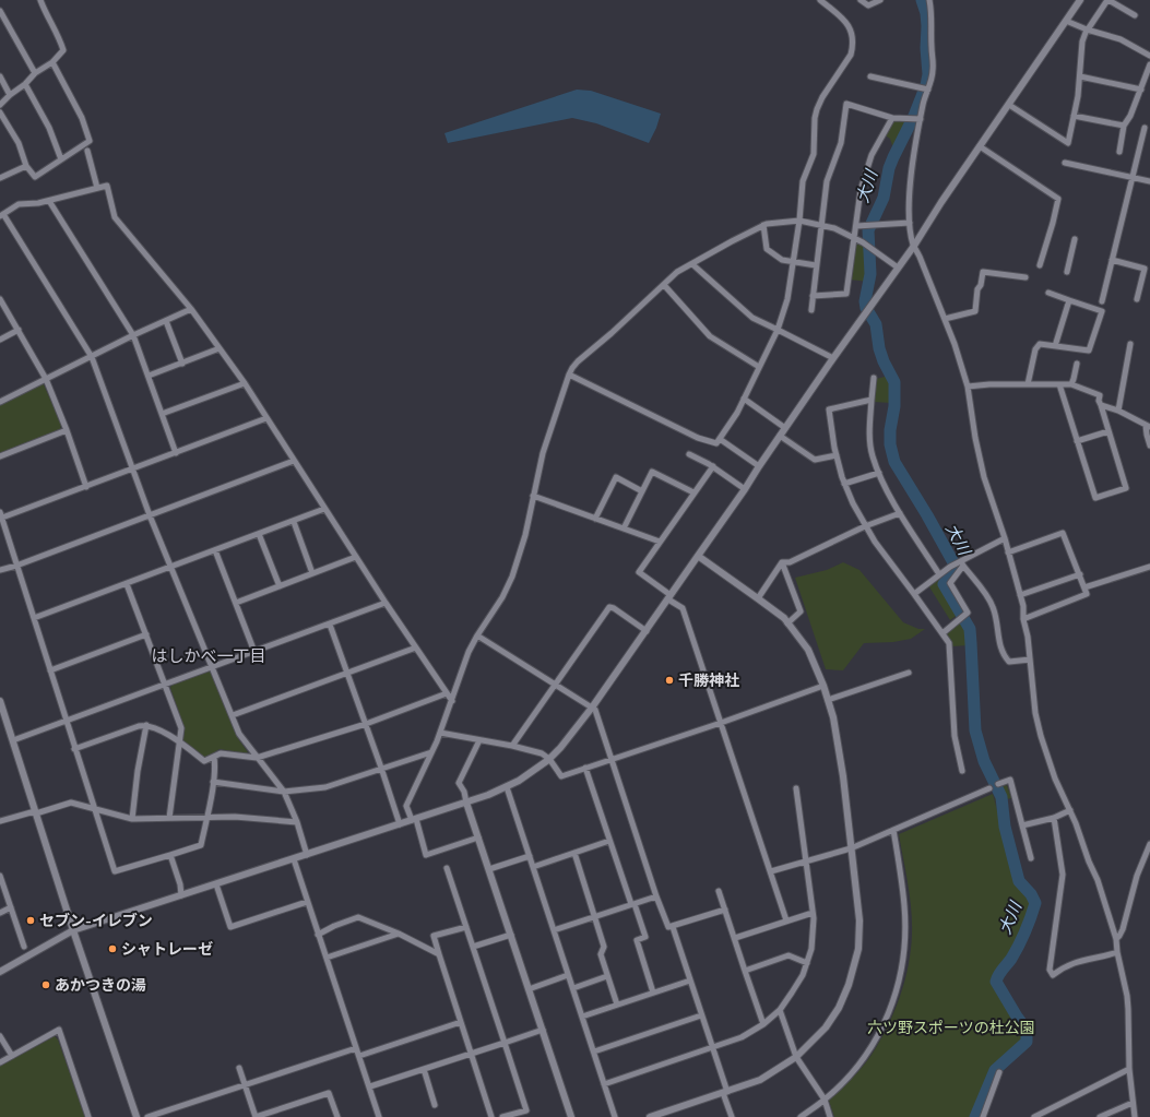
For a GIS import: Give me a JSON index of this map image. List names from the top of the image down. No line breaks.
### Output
{"districts":["はしかべ一丁目"],"water":["大川"],"parks":["六ツ野スポーツの杜公園"],"places":["千勝神社","セブン-イレブン","シャトレーゼ","あかつきの湯"]}
